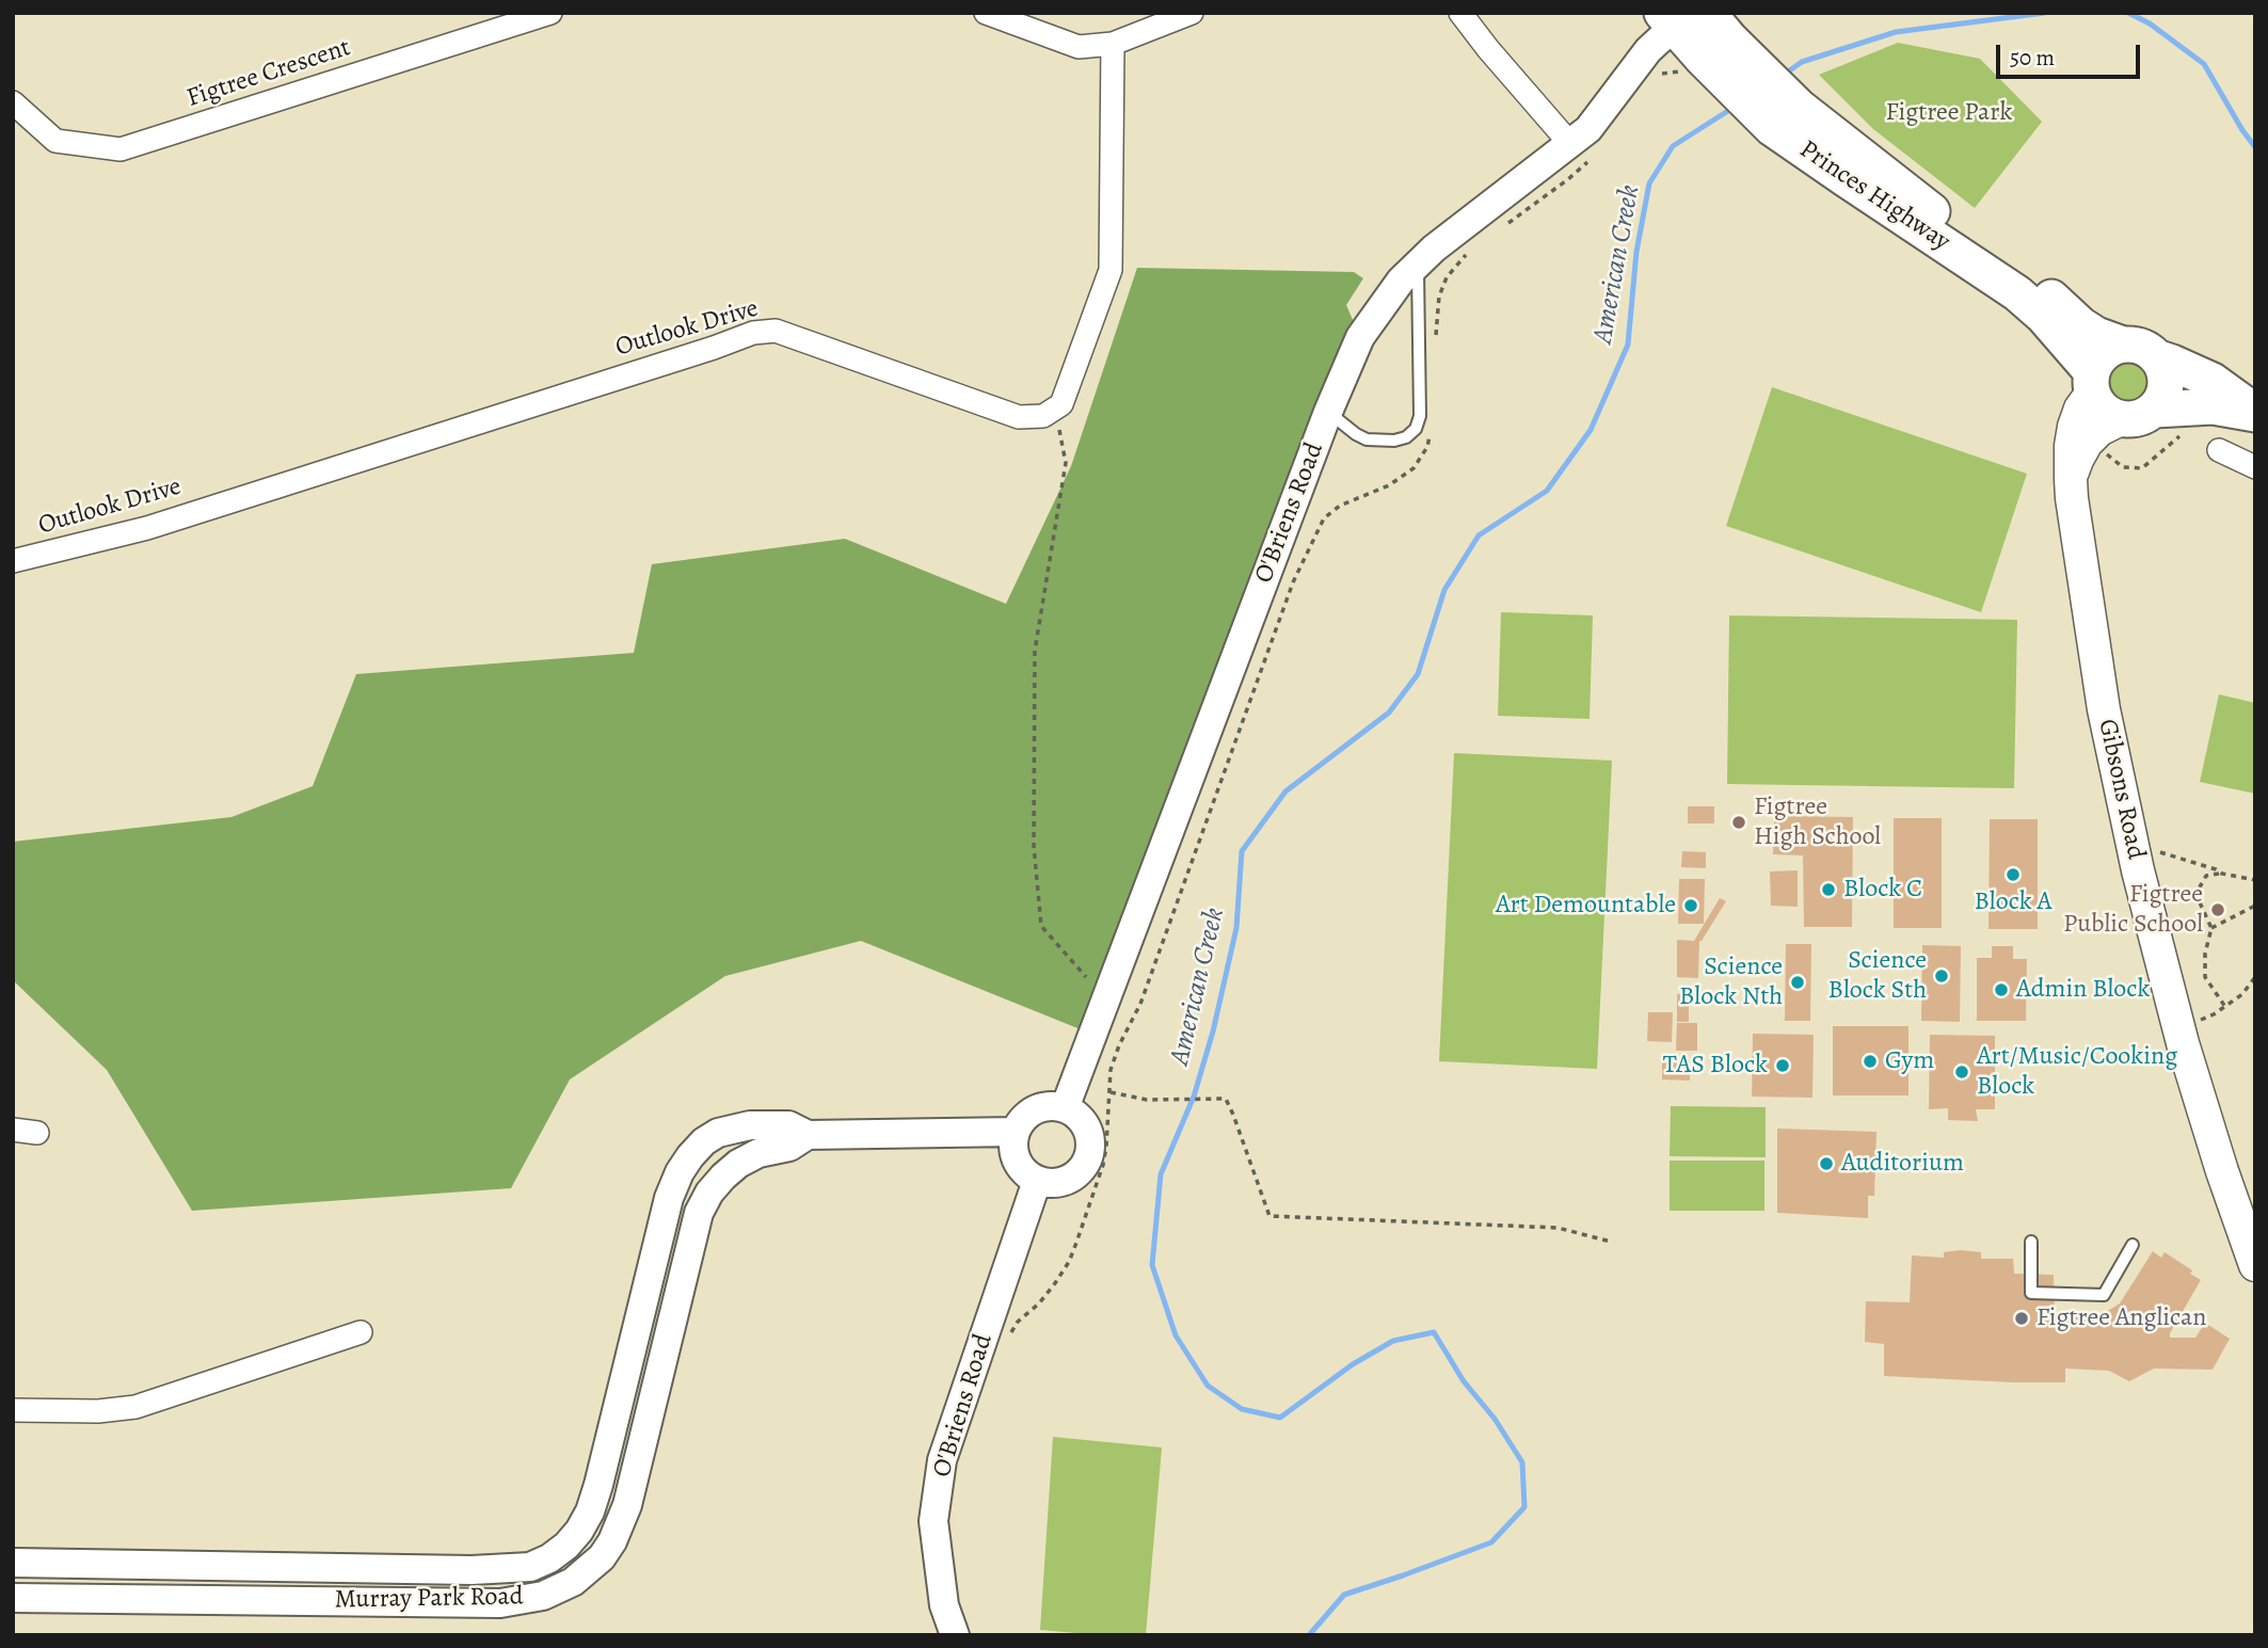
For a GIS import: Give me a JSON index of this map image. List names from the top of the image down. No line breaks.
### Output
{"streets":{"main road":["Princes Highway","Gibsons Road"],"street":["Figtree Crescent","Outlook Drive","O'Briens Road","Murray Park Road"]},"crossings":[["Princes Highway","O'Briens Road"],["Princes Highway","Gibsons Road"],["O'Briens Road","Murray Park Road"]],"water":["American Creek"],"parks":["Figtree Park"],"places":["Figtree High School","Block A","Block C","Art Demountable","Figtree Public School","Science Block Sth","Science Block Nth","Admin Block","Gym","TAS Block","Art/Music/Cooking Block","Auditorium","Figtree Anglican"],"scale_bar":"50 m"}
